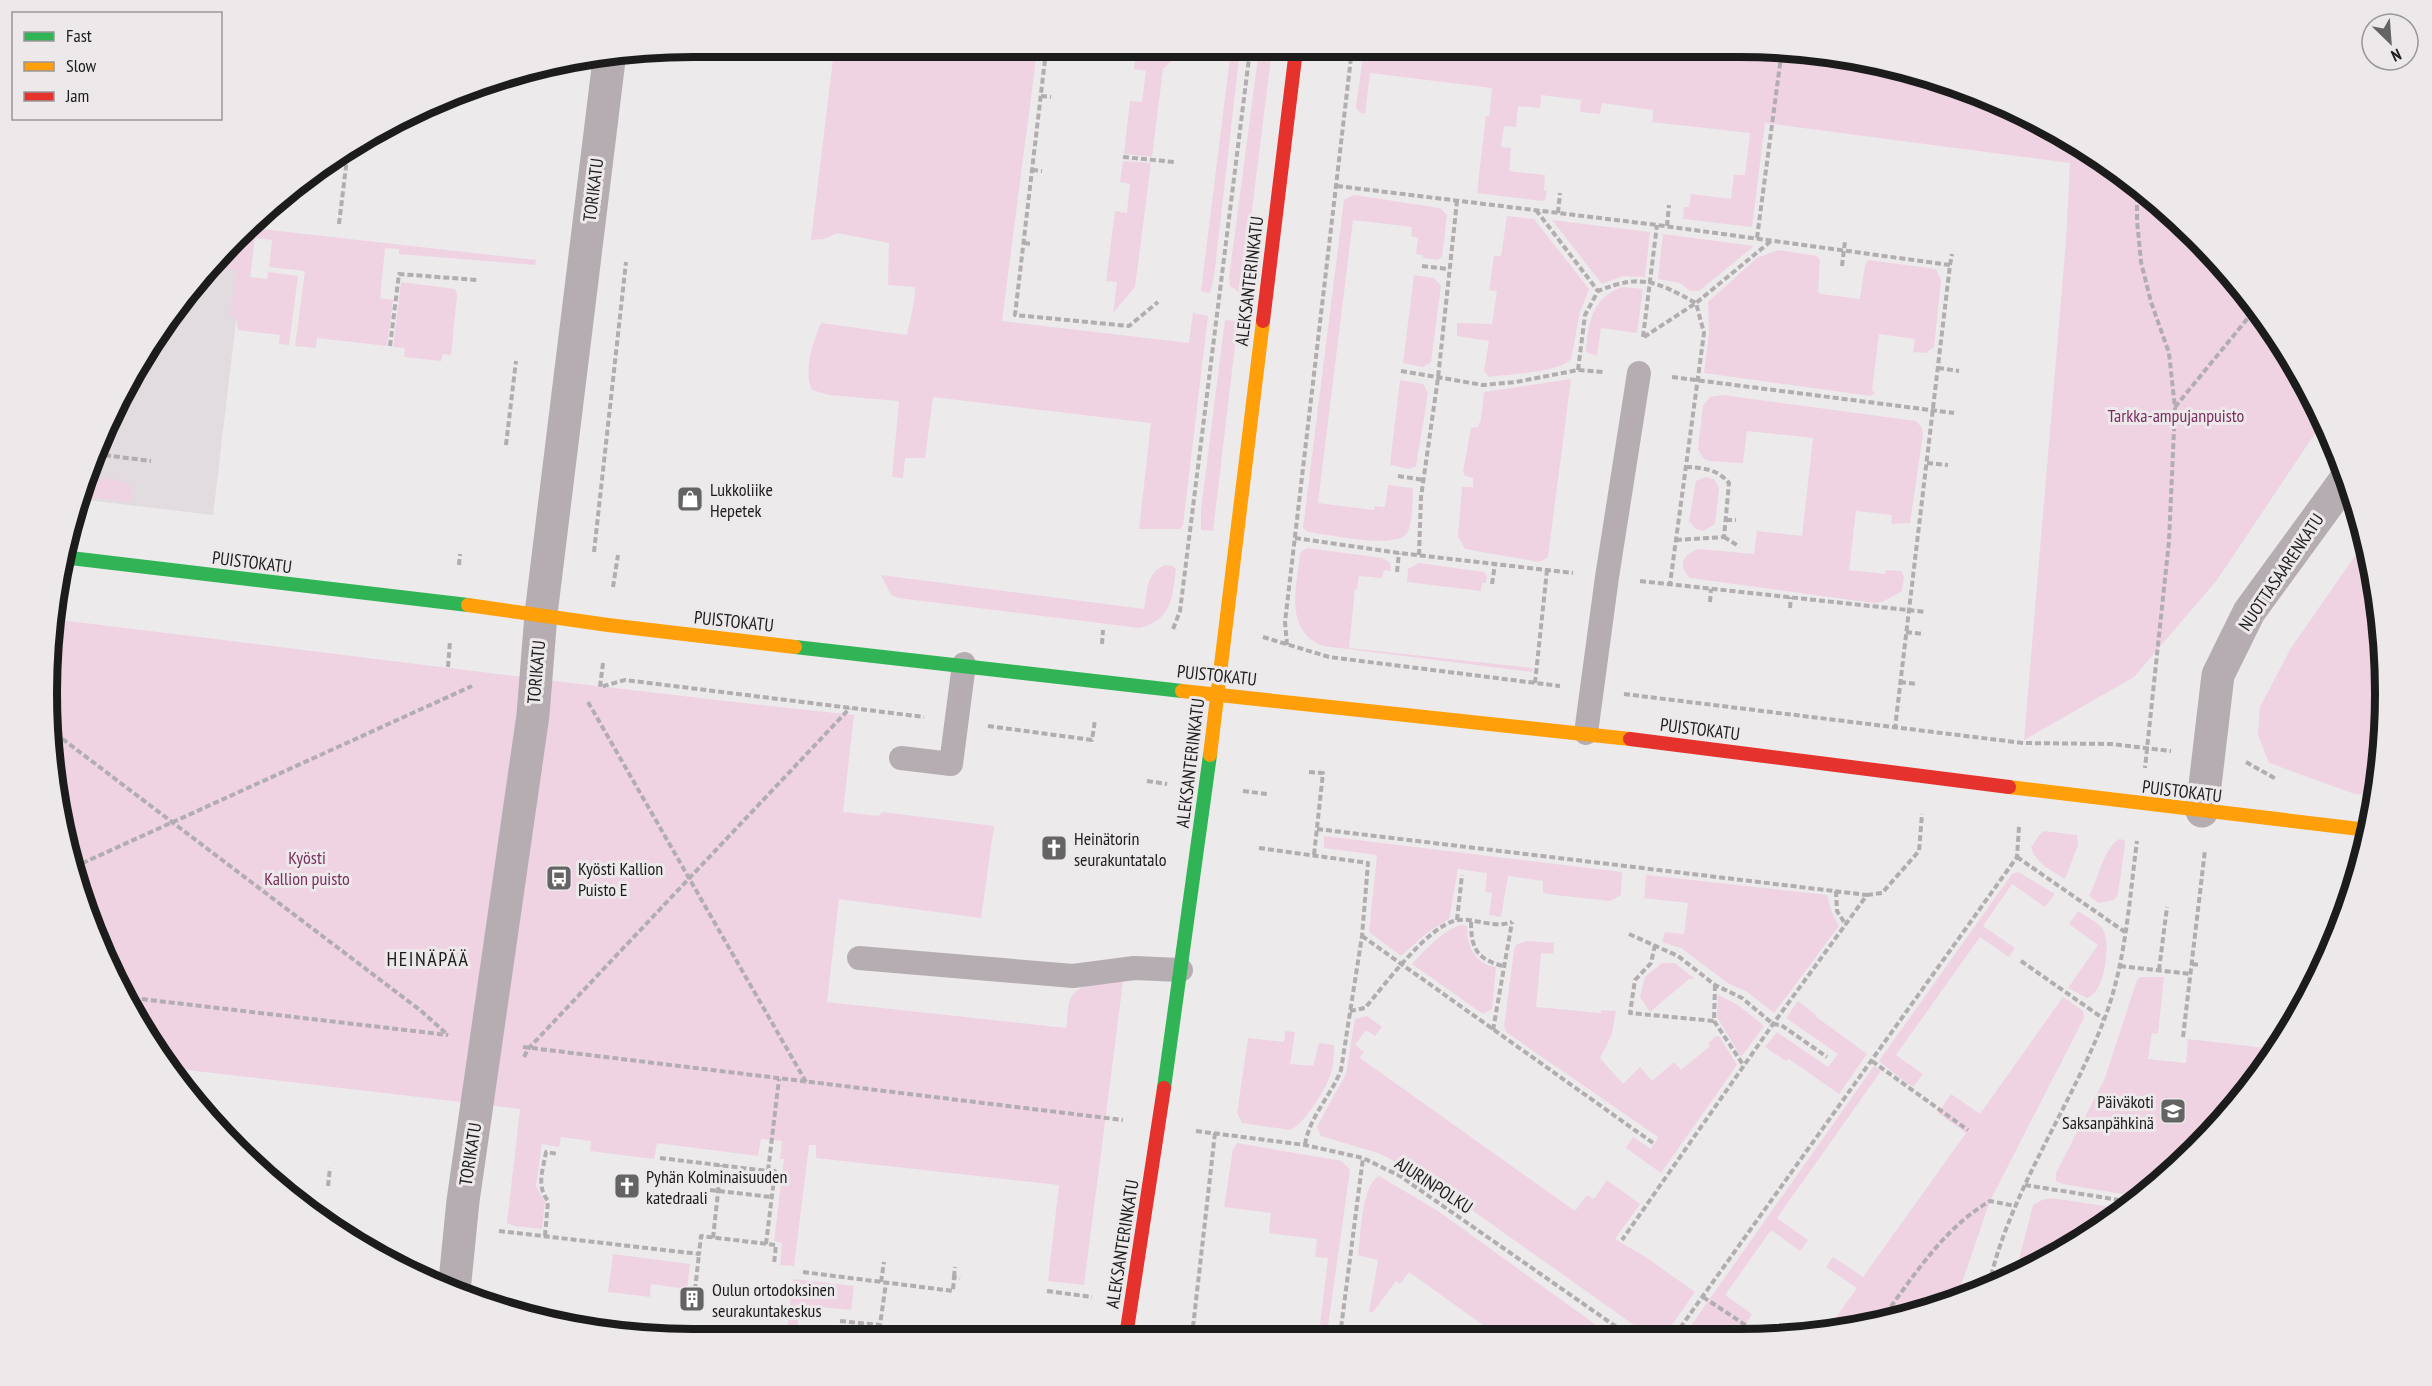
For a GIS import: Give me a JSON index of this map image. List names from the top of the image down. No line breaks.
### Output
{"streets":{"street":["TORIKATU","ALEKSANTERINKATU","PUISTOKATU","NUOTTASAARENKATU"],"path":["AJURINPOLKU"]},"crossings":[["TORIKATU","PUISTOKATU"],["TORIKATU","AJURINPOLKU"],["ALEKSANTERINKATU","PUISTOKATU"],["ALEKSANTERINKATU","AJURINPOLKU"],["PUISTOKATU","NUOTTASAARENKATU"]],"districts":["HEINÄPÄÄ"],"parks":["Tarkka-ampujanpuisto","Kyösti Kallion puisto"],"places":{"shop":["Lukkoliike Hepetek"],"church":["Heinätorin seurakuntatalo","Pyhän Kolminaisuuden katedraali"],"bus stop":["Kyösti Kallion Puisto E"],"school or university":["Päiväkoti Saksanpähkinä"],"building":["Oulun ortodoksinen seurakuntakeskus"]},"legend":["Fast","Slow","Jam"],"north":"bottom right"}
